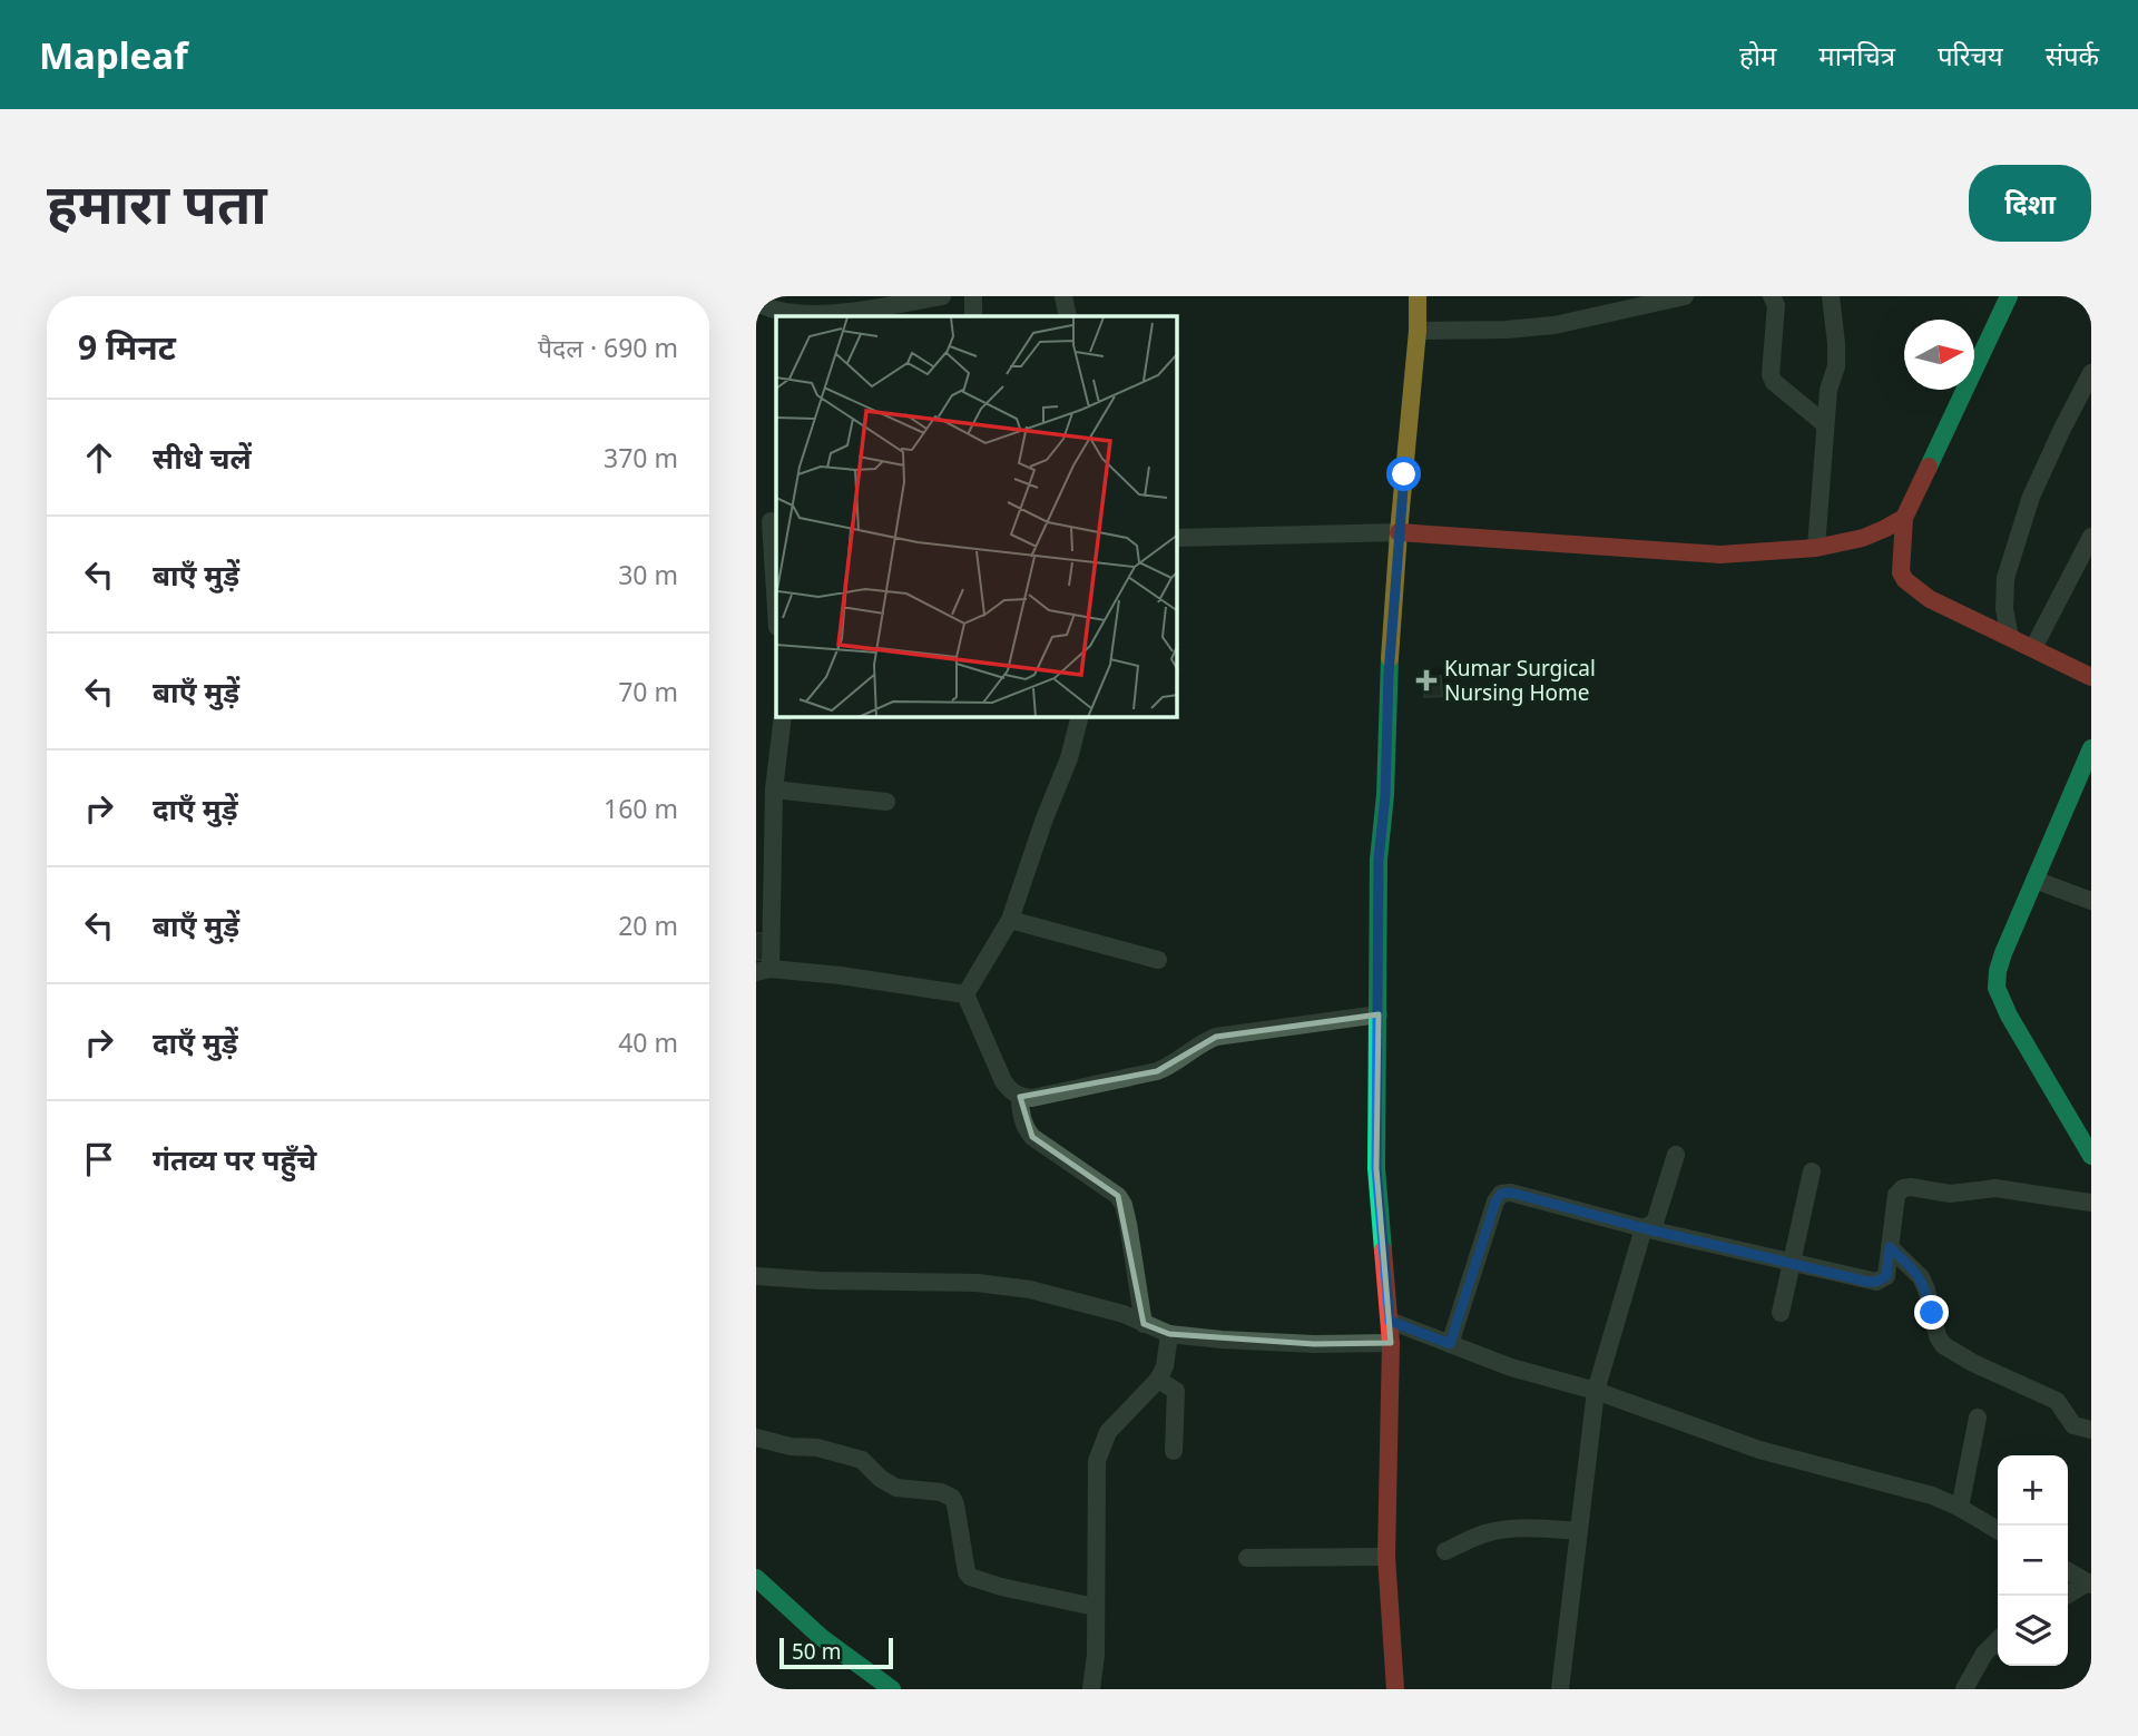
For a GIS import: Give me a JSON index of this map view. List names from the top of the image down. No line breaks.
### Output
{"places":{"health":["Kumar Surgical Nursing Home"]},"scale_bar":"50 m","north":"right","page":{"header":"Mapleaf","nav":["होम","मानचित्र","परिचय","संपर्क"],"buttons":"दिशा","title":"हमारा पता","heading":["9 मिनट","पैदल · 690 m"],"list":[["सीधे चलें","370 m"],["बाएँ मुड़ें","30 m"],["बाएँ मुड़ें","70 m"],["दाएँ मुड़ें","160 m"],["बाएँ मुड़ें","20 m"],["दाएँ मुड़ें","40 m"],"गंतव्य पर पहुँचे"],"map_buttons":["+","−"],"scale":"50 m"}}
